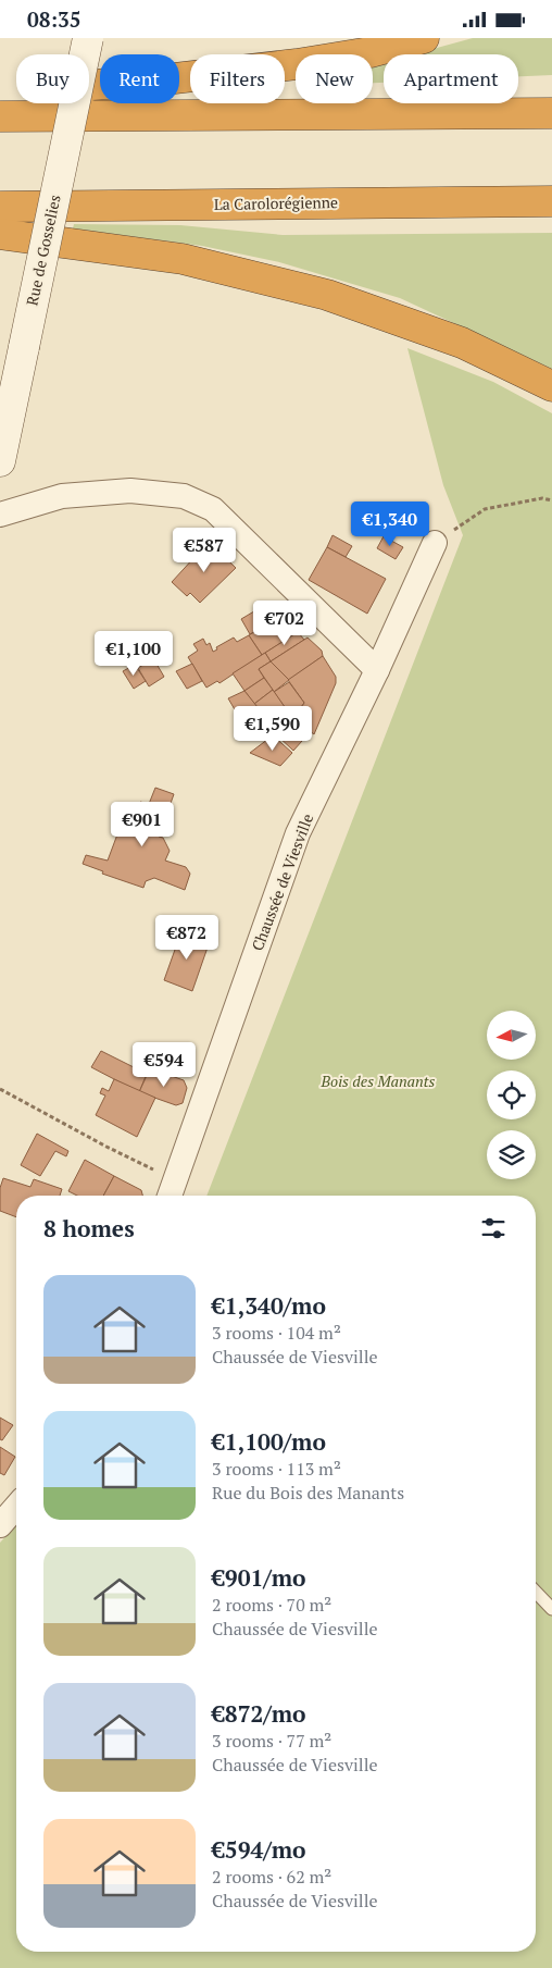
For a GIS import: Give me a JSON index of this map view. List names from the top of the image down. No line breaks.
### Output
{"streets":{"highway":["La Carolorégienne"],"street":["Rue de Gosselies","Chaussée de Viesville"]},"parks":["Bois des Manants"],"north":"left","page":{"status":"08:35","chip":["Buy","Rent","Filters","New","Apartment"],"price":["€1,340","€587","€702","€1,100","€1,590","€901","€872","€594"],"heading":"8 homes","list":[{"name":"€1,340/mo","note":"3 rooms · 104 m² · Chaussée de Viesville"},{"name":"€1,100/mo","note":"3 rooms · 113 m² · Rue du Bois des Manants"},{"name":"€901/mo","note":"2 rooms · 70 m² · Chaussée de Viesville"},{"name":"€872/mo","note":"3 rooms · 77 m² · Chaussée de Viesville"},{"name":"€594/mo","note":"2 rooms · 62 m² · Chaussée de Viesville"}]}}
